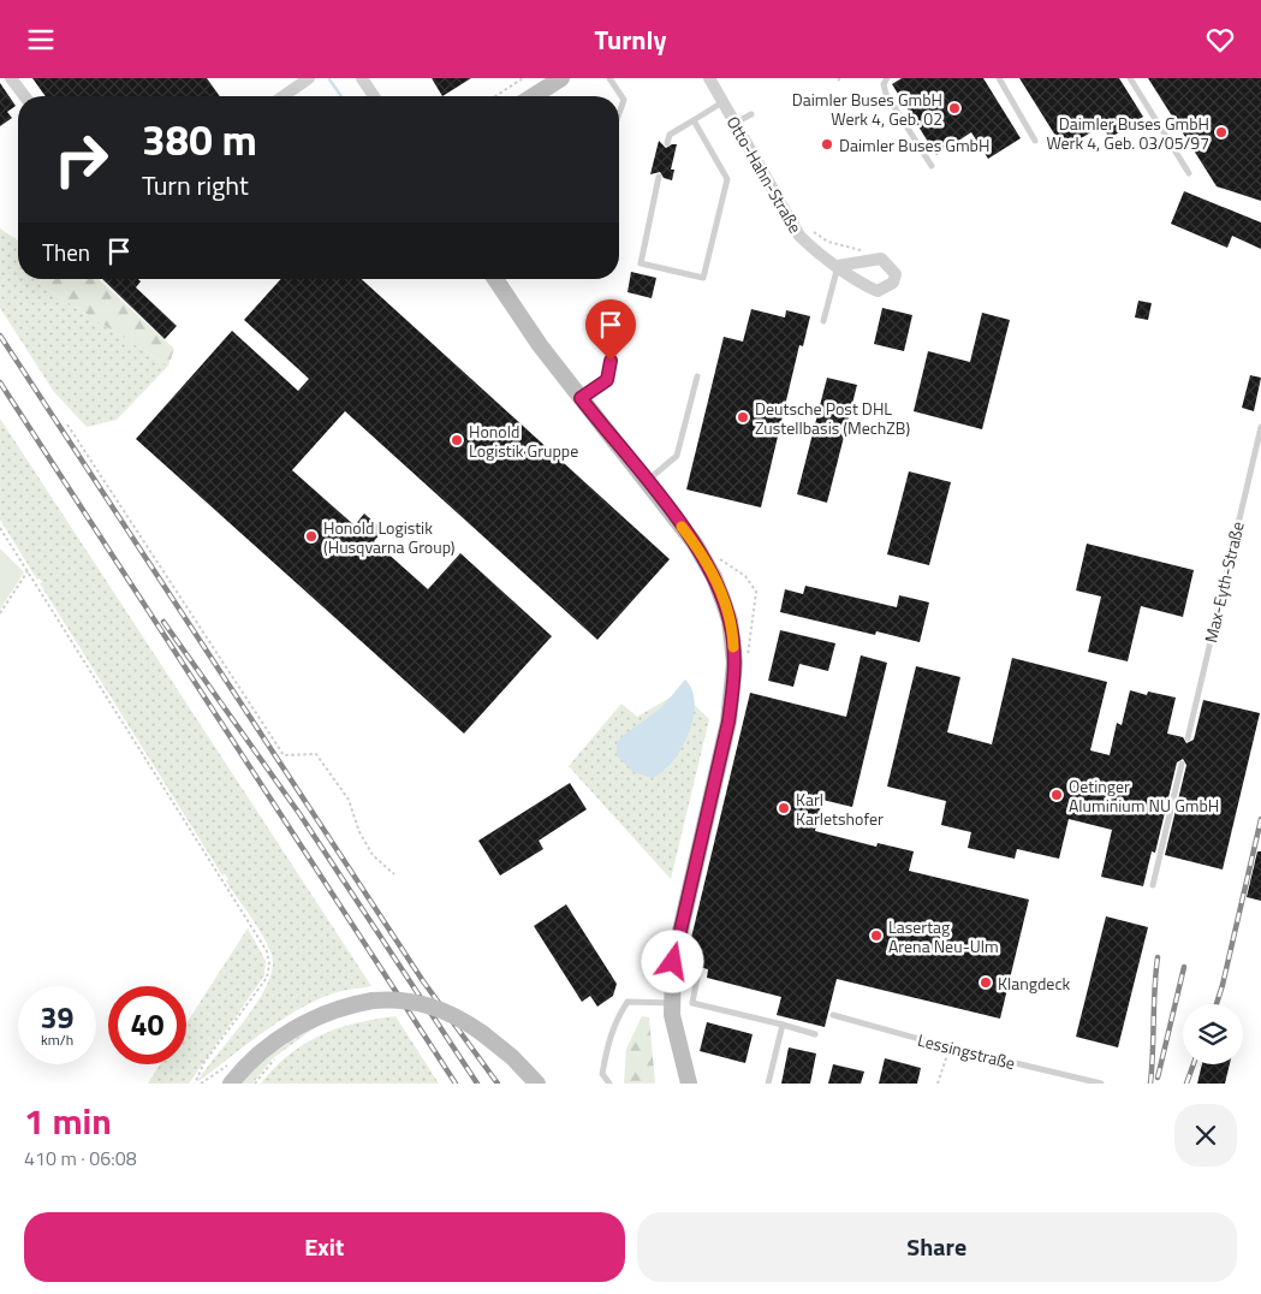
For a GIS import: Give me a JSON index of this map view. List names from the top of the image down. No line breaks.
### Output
{"streets":{"street":["Otto-Hahn-Straße"],"lane":["Max-Eyth-Straße","Lessingstraße"]},"places":["Daimler Buses GmbH Werk 4, Geb. 02","Daimler Buses GmbH Werk 4, Geb. 03/05/97","Daimler Buses GmbH","Deutsche Post DHL Zustellbasis (MechZB)","Honold Logistik Gruppe","Honold Logistik (Husqvarna Group)","Oetinger Aluminium NU GmbH","Karl Karletshofer","Lasertag Arena Neu-Ulm","Klangdeck"],"page":{"header":"Turnly","turn":["380 m","Turn right"],"then":"Then","speed":"39 km/h","limit":"40","heading":["1 min","410 m · 06:08"],"buttons":["Exit","Share"]}}
